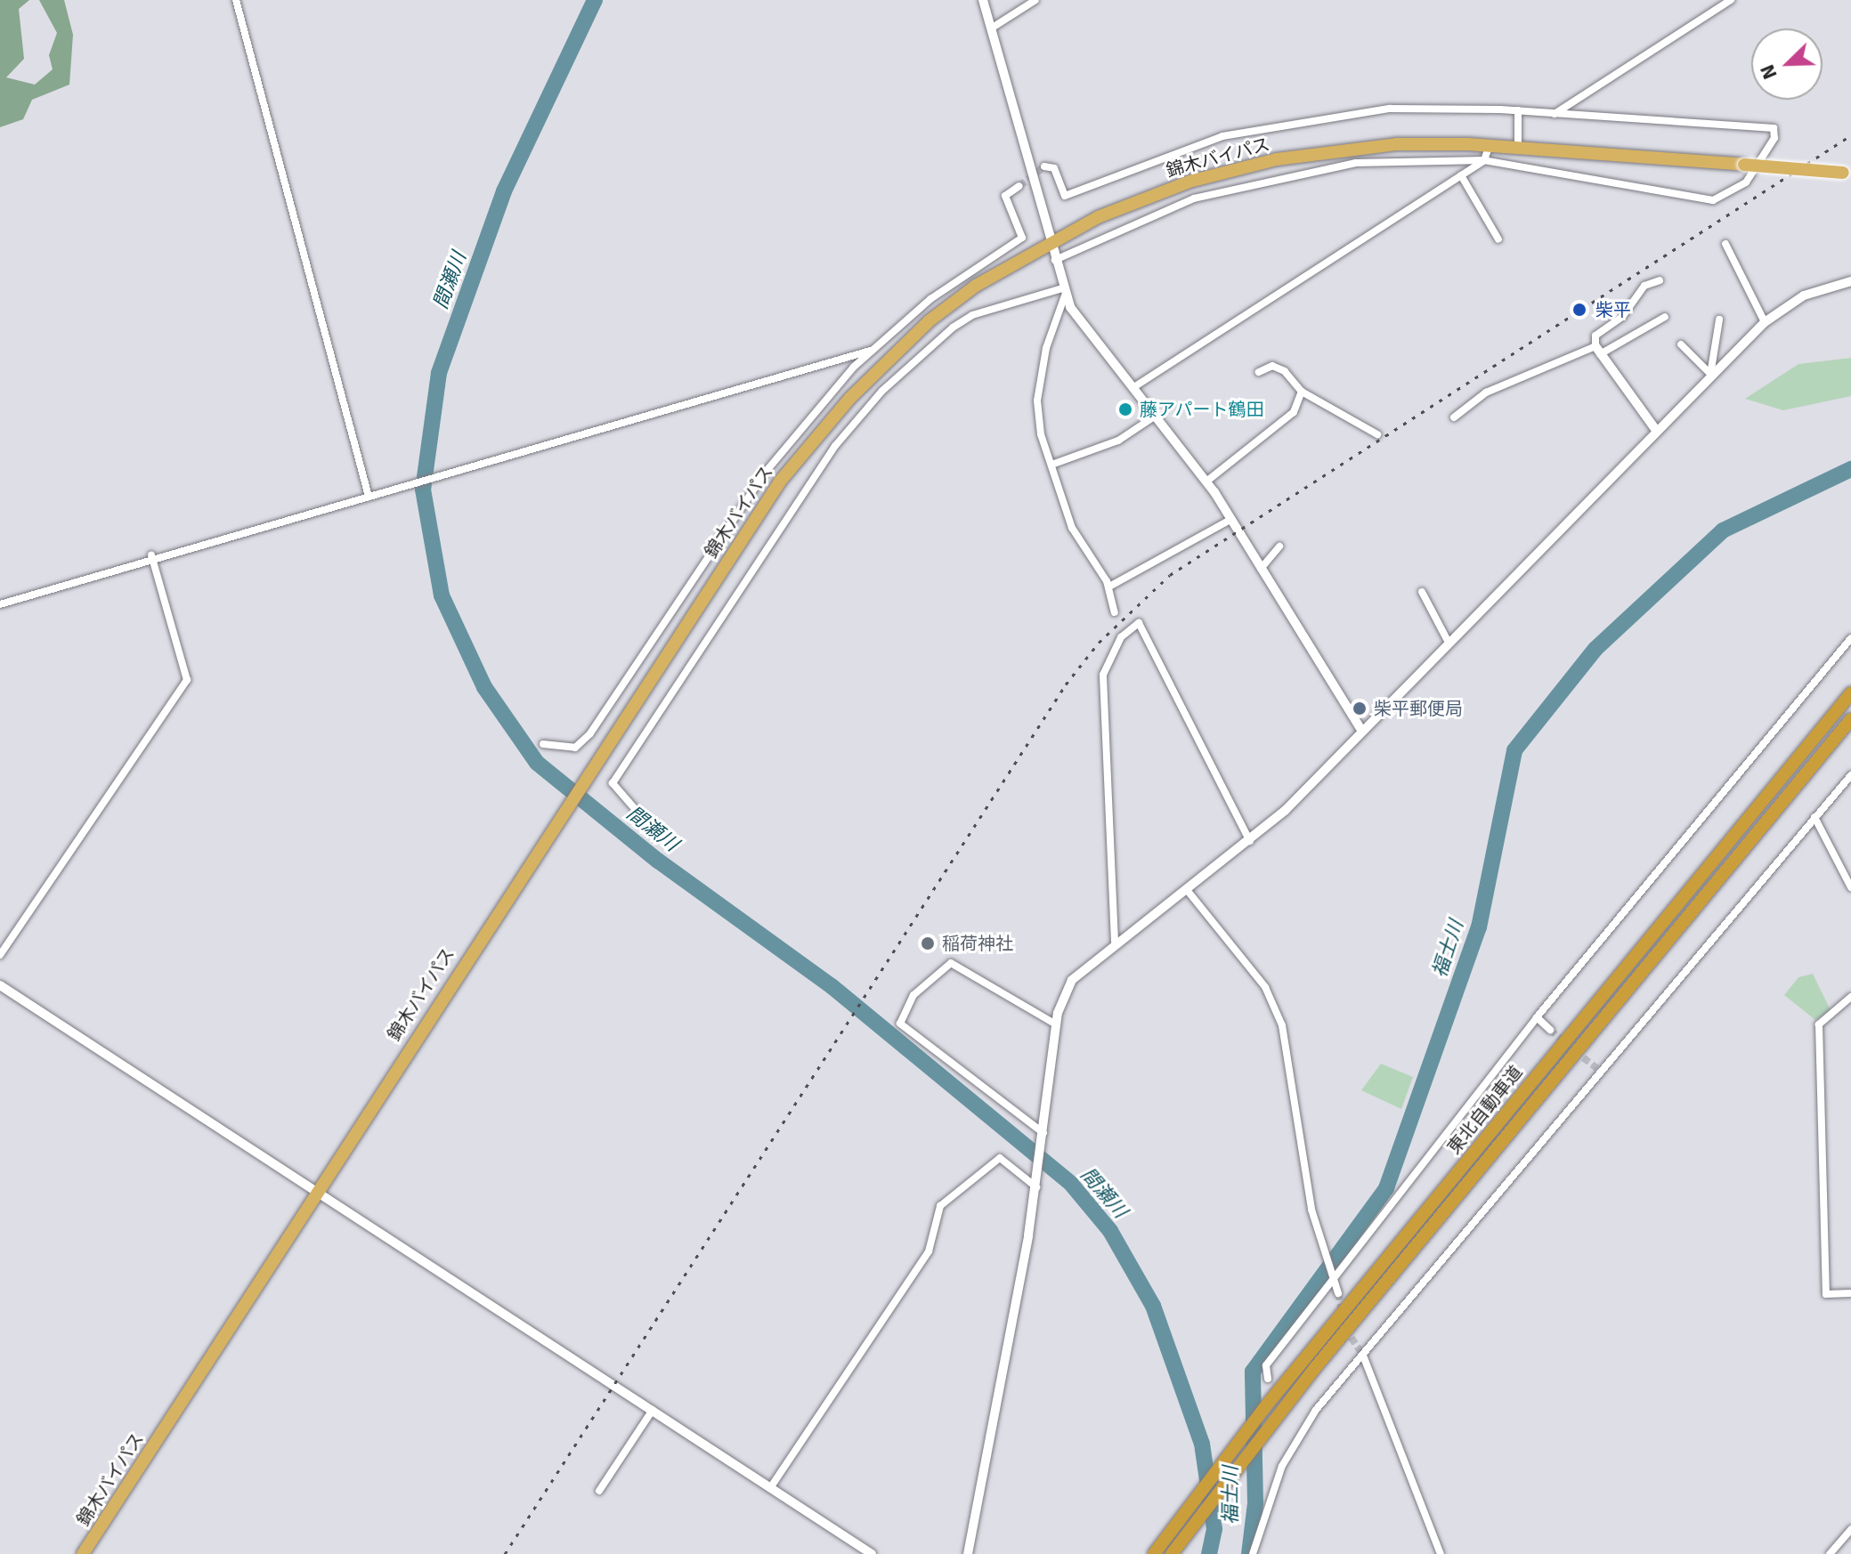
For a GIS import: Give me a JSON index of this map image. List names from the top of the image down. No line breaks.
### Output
{"streets":{"highway":["錦木バイパス","東北自動車道"]},"water":["間瀬川","福士川"],"places":["柴平","藤アパート鶴田","柴平郵便局","稲荷神社"],"north":"bottom left"}
